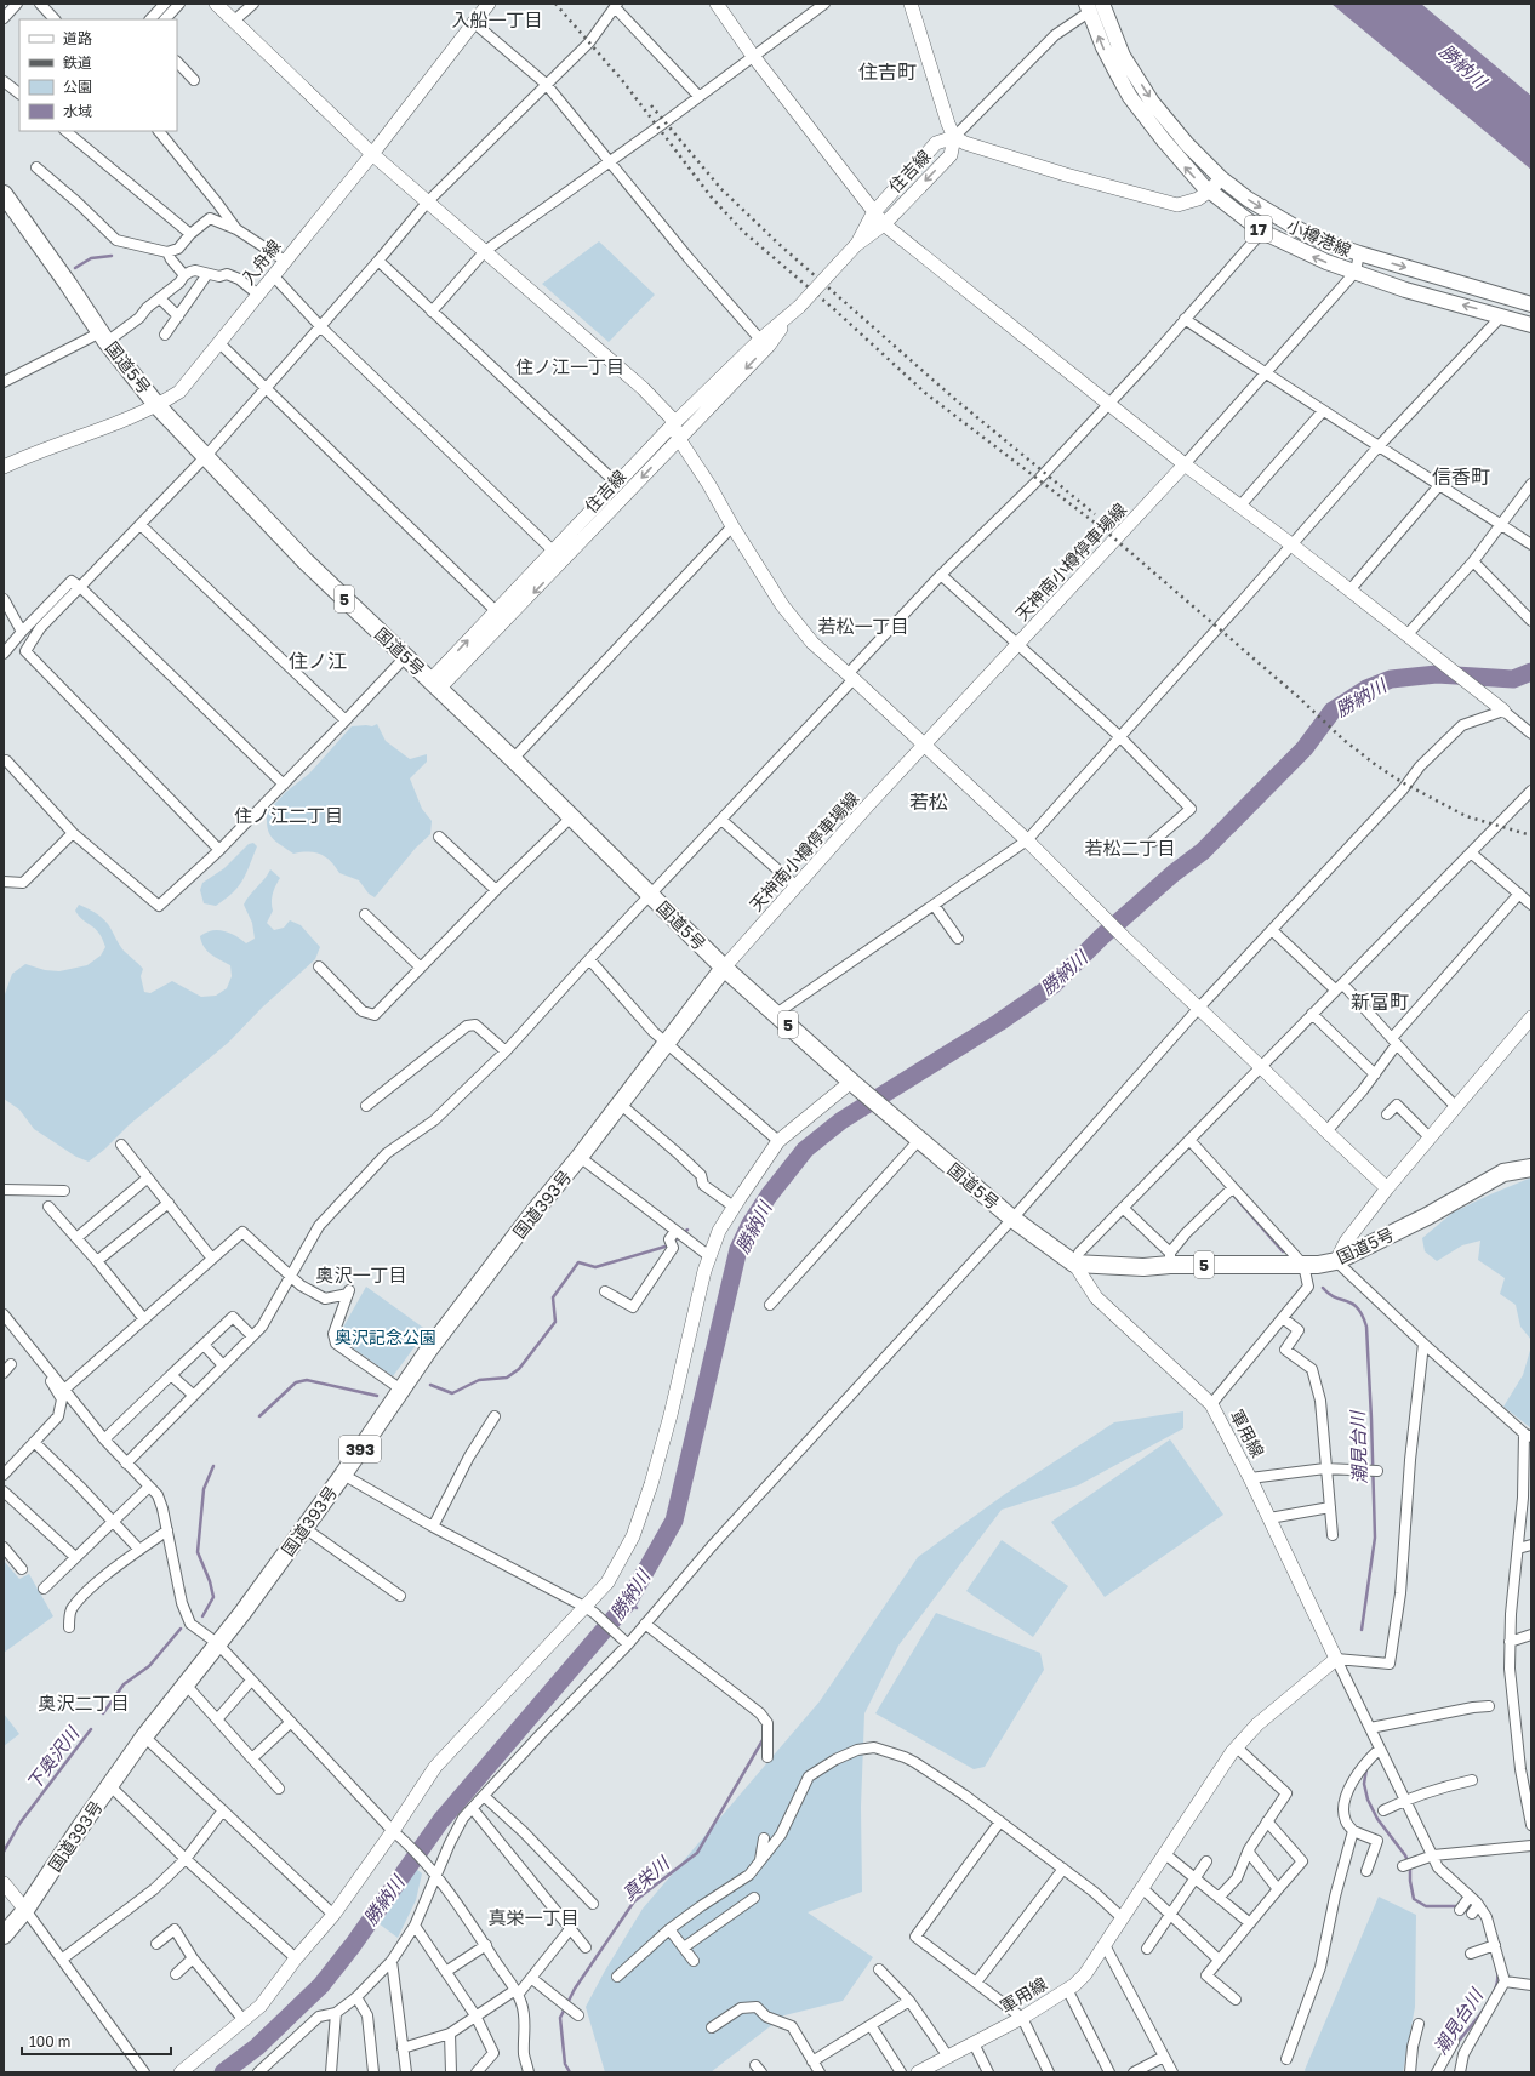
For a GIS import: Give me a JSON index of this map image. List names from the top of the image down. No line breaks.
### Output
{"streets":{"highway":["国道5号","5","国道393号","393"],"main road":["17","小樽港線"],"street":["住吉線","入舟線","天神南小樽停車場線","軍用線"]},"crossings":[["住吉線","国道5号"],["入舟線","国道5号"],["国道5号","天神南小樽停車場線"],["国道5号","国道393号"],["国道5号","軍用線"],["天神南小樽停車場線","国道393号"]],"districts":["入船一丁目","住吉町","住ノ江一丁目","信香町","若松一丁目","住ノ江","若松","住ノ江二丁目","若松二丁目","新富町","奥沢一丁目","奥沢二丁目","真栄一丁目"],"water":["勝納川","潮見台川","下奥沢川","真栄川"],"parks":["奥沢記念公園"],"legend":["道路","鉄道","公園","水域"],"scale_bar":"100 m"}
